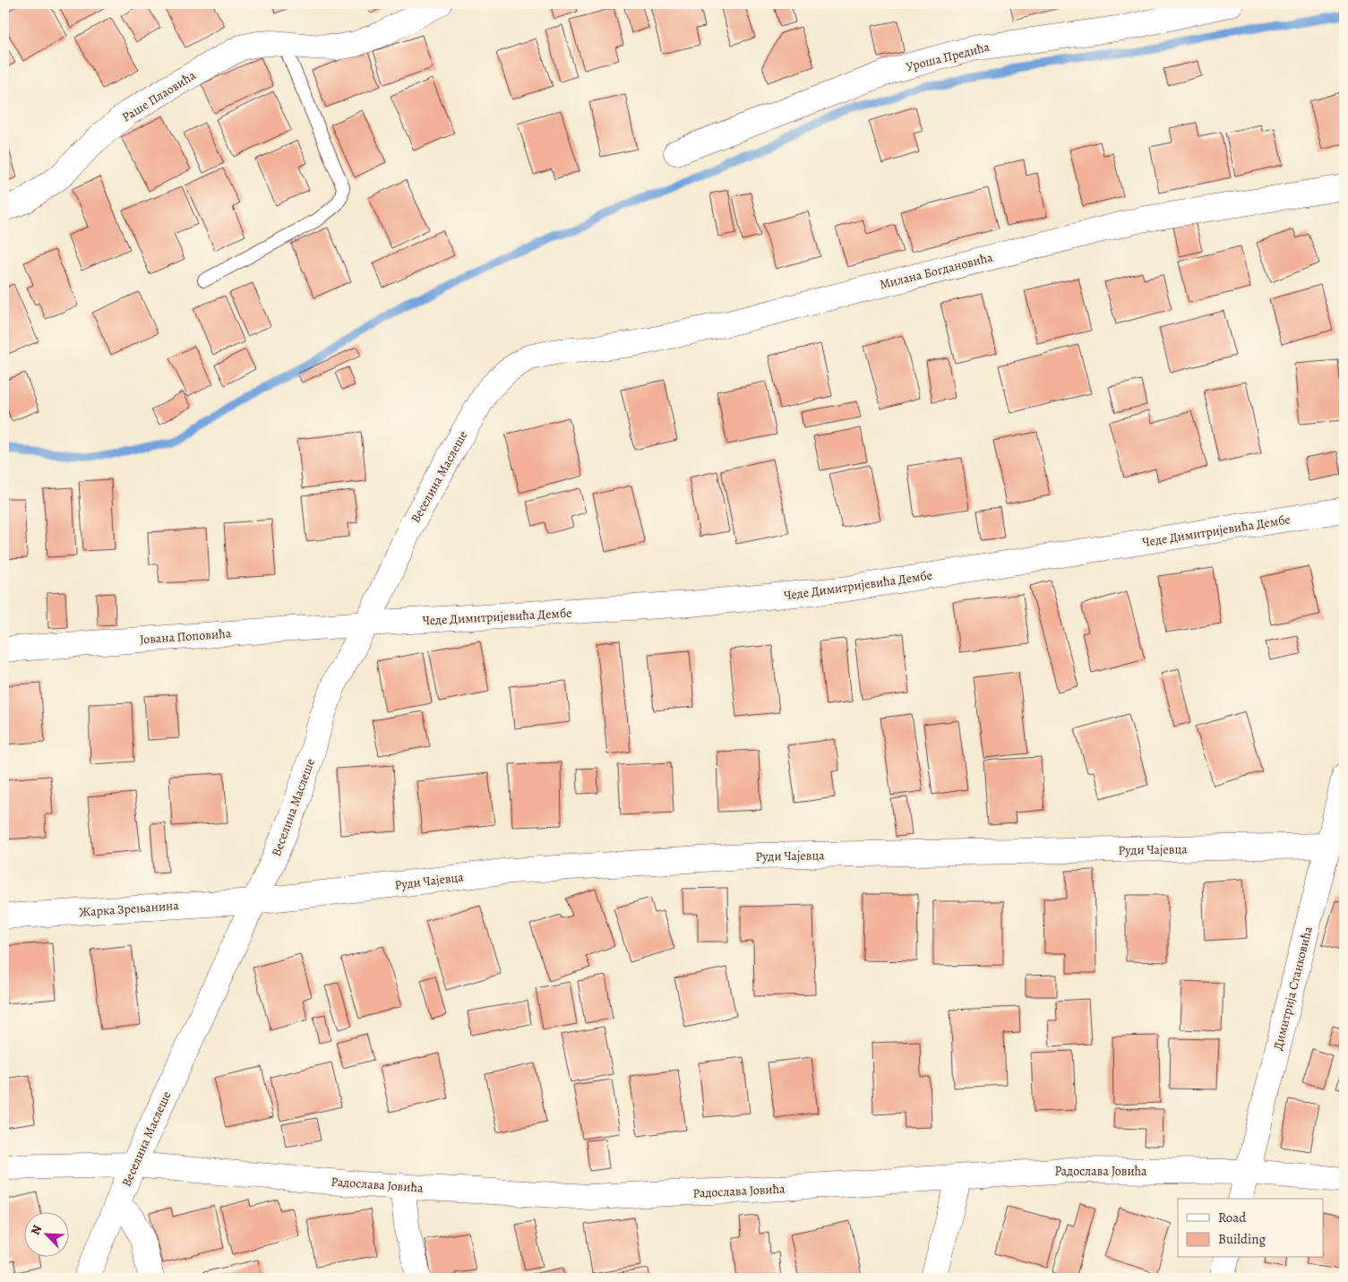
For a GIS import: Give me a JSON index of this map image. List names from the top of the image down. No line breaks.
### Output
{"streets":{"street":["Уроша Предића","Раше Плаовића","Милана Богдановића","Веселина Маслеше","Чеде Димитријевића Дембе","Јована Поповића","Руди Чајевца","Жарка Зрењанина","Димитрија Станковића","Радослава Јовића"]},"crossings":[["Милана Богдановића","Веселина Маслеше"],["Веселина Маслеше","Чеде Димитријевића Дембе"],["Веселина Маслеше","Јована Поповића"],["Веселина Маслеше","Руди Чајевца"],["Веселина Маслеше","Жарка Зрењанина"],["Веселина Маслеше","Радослава Јовића"],["Чеде Димитријевића Дембе","Јована Поповића"],["Руди Чајевца","Жарка Зрењанина"],["Руди Чајевца","Димитрија Станковића"],["Димитрија Станковића","Радослава Јовића"]],"legend":["Road","Building"],"north":"top left"}
